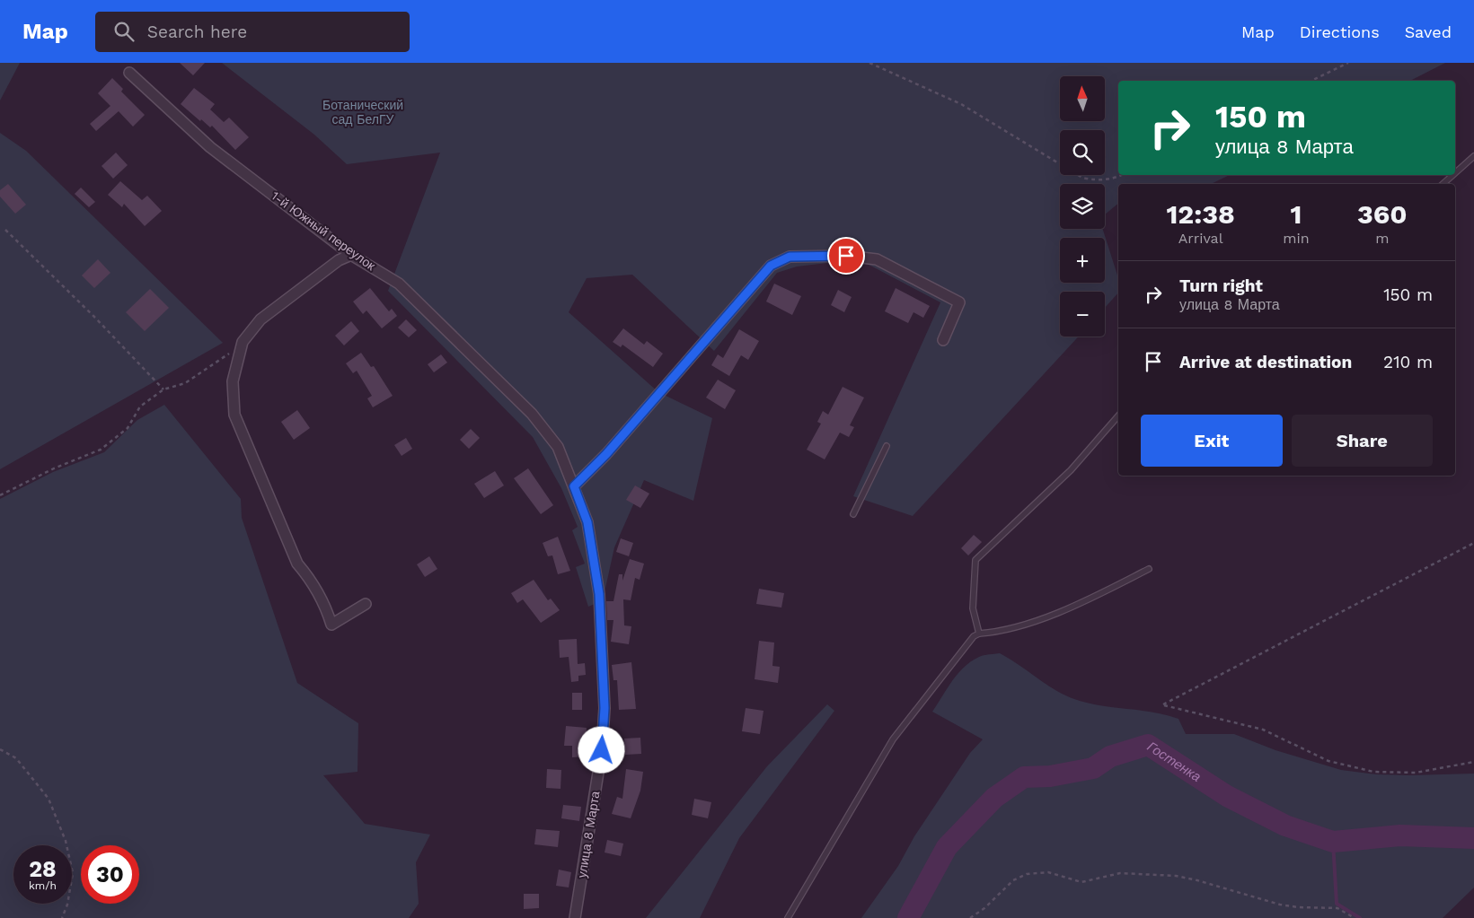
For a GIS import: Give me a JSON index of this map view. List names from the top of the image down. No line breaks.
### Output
{"streets":{"street":["1-й Южный переулок","улица 8 Марта"]},"crossings":[["1-й Южный переулок","улица 8 Марта"]],"water":["Гостенка"],"parks":["Ботанический сад БелГУ"],"north":"top","page":{"header":"Map","search":"Search here","nav":["Map","Directions","Saved"],"map_buttons":["+","−"],"turn":["150 m","улица 8 Марта"],"eta":["12:38","Arrival","1","min","360","m"],"list":[{"name":"Turn right","note":"улица 8 Марта","value":"150 m"},{"name":"Arrive at destination","value":"210 m"}],"buttons":["Exit","Share"],"speed":"28 km/h","limit":"30"}}
